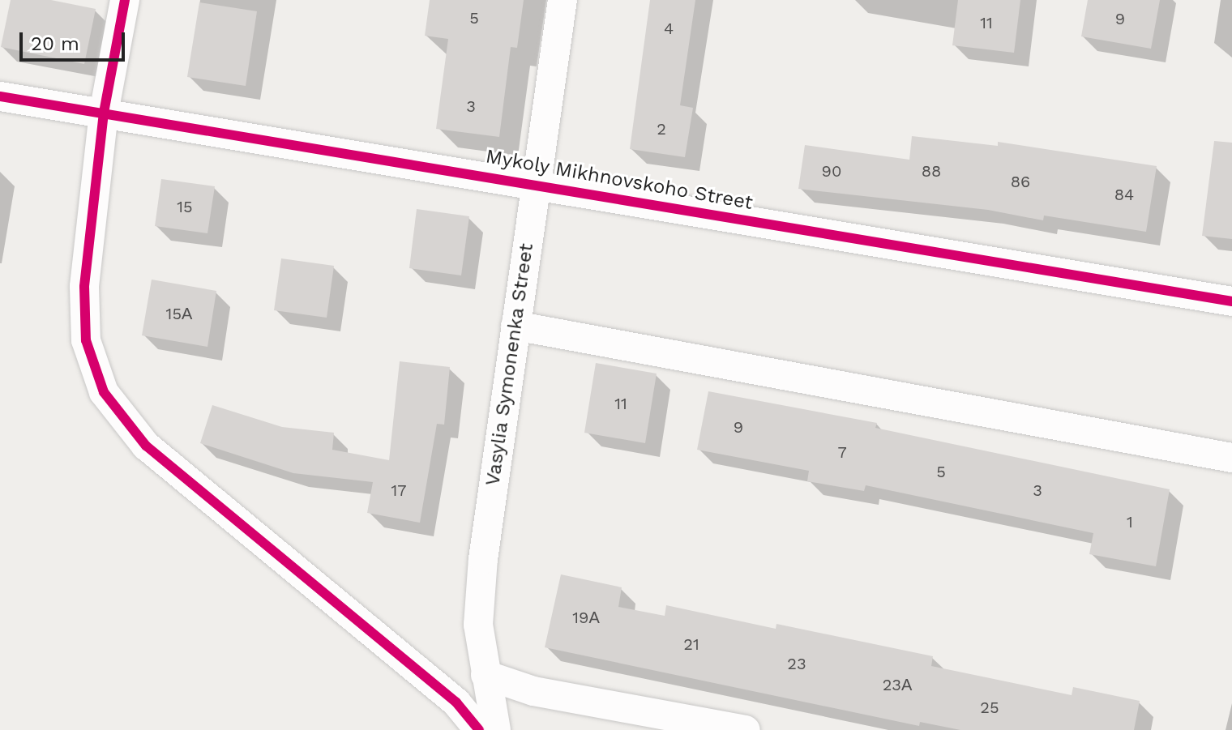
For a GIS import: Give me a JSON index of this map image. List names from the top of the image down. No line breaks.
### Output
{"streets":{"street":["Mykoly Mikhnovskoho Street","Vasylia Symonenka Street"]},"crossings":[["Mykoly Mikhnovskoho Street","Vasylia Symonenka Street"]],"house_numbers":["5","9","11","4","3","2","90","88","86","84","15","15А","11","9","7","5","17","3","1","19А","21","23","23А","25"],"scale_bar":"20 m"}
